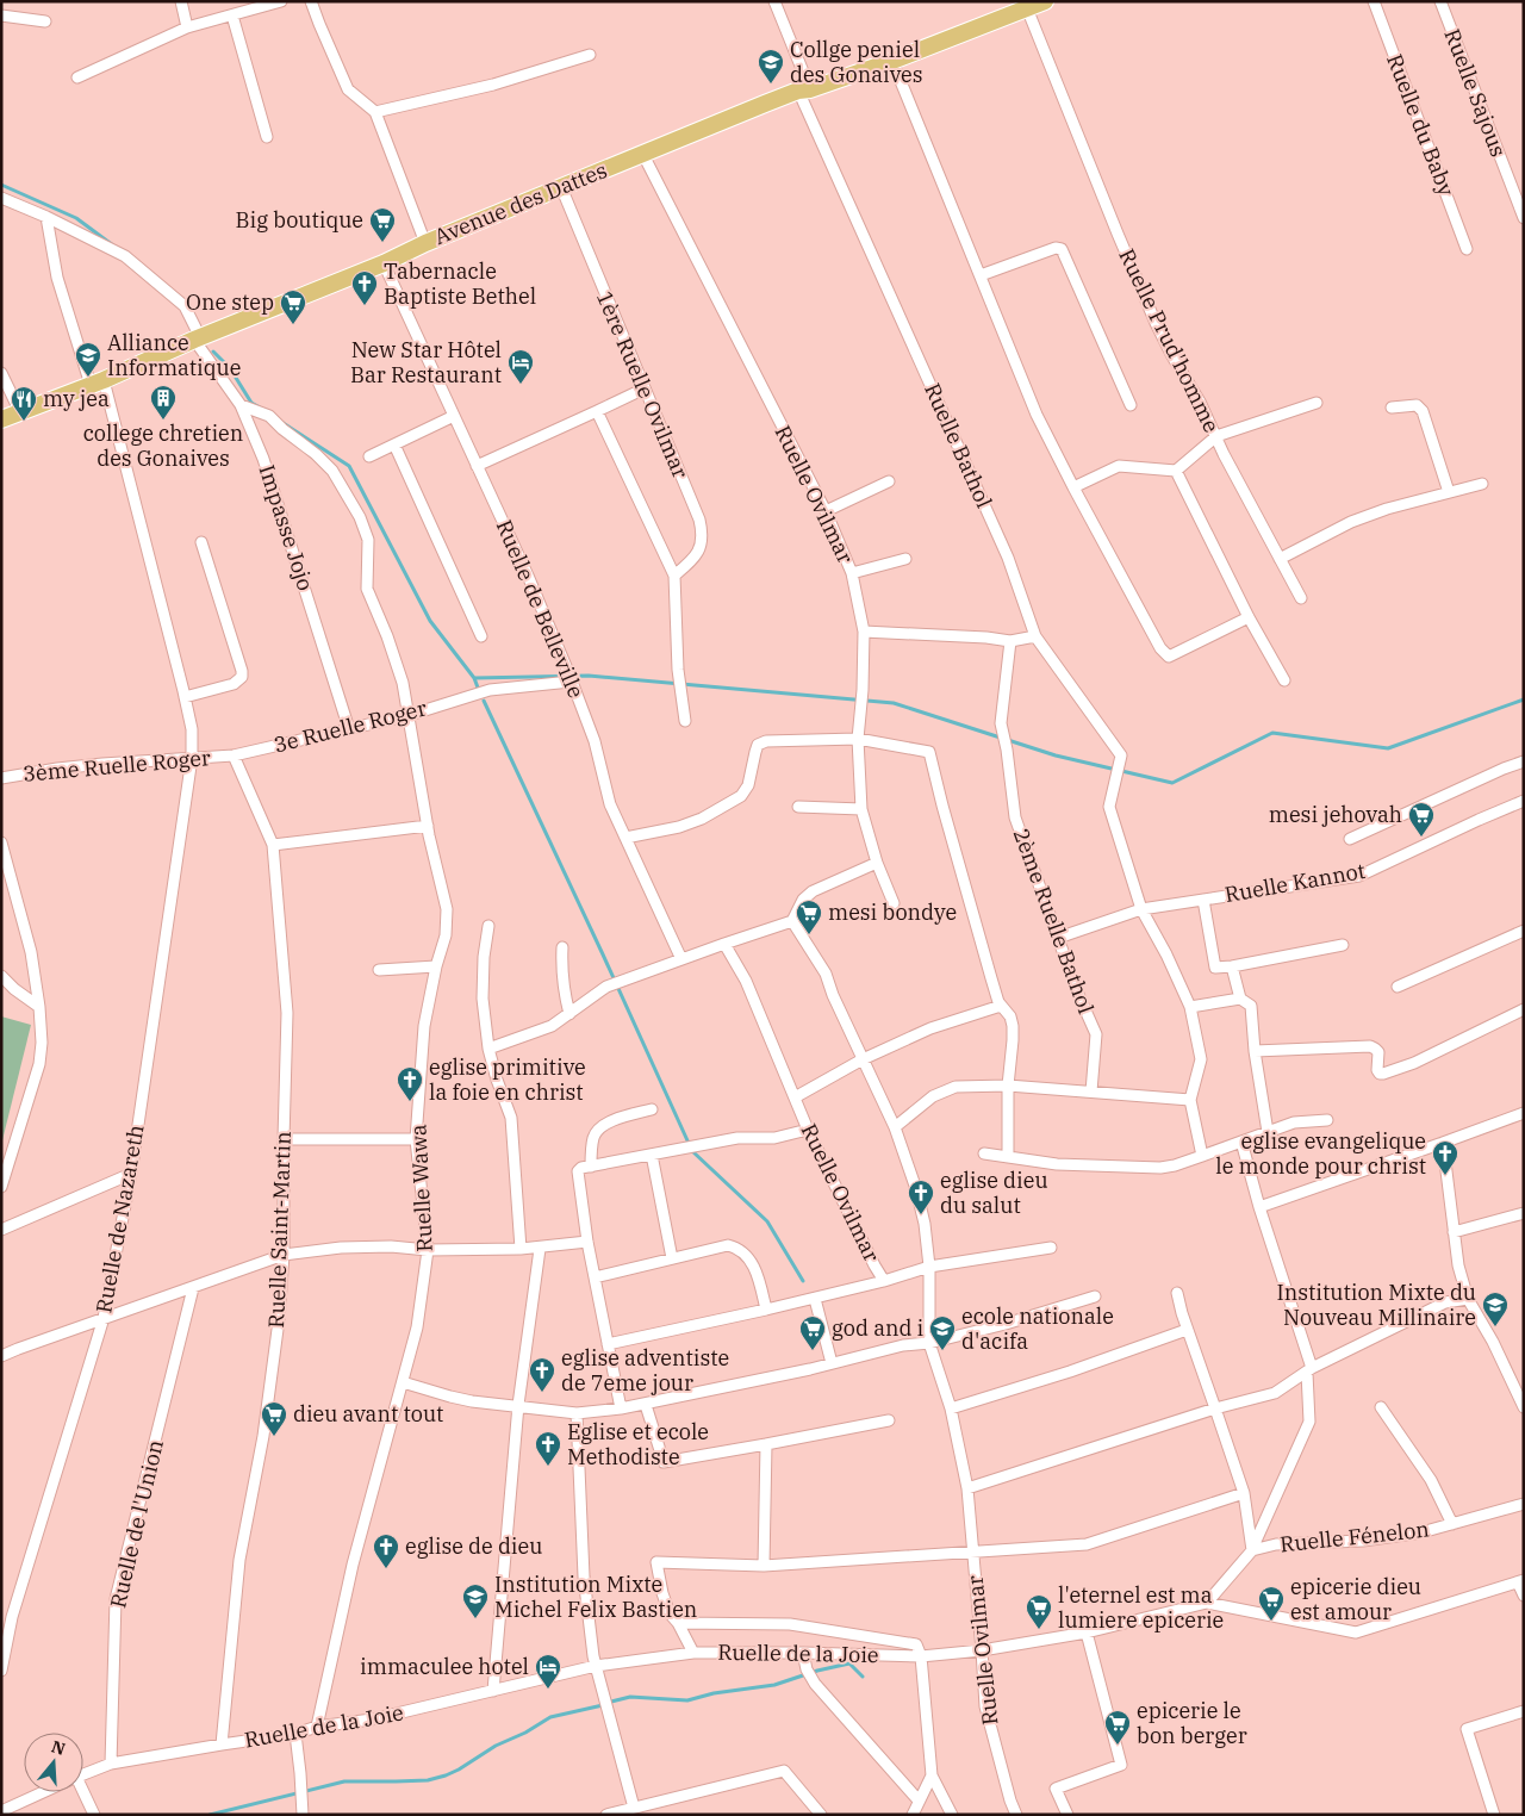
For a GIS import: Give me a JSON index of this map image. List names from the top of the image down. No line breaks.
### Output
{"streets":{"main road":["Avenue des Dattes"],"street":["Ruelle Sajous","Ruelle du Baby","Ruelle Prud'homme","1ère Ruelle Ovilmar","Ruelle Bathol","Ruelle Ovilmar","Impasse Jojo","Ruelle de Belleville","3e Ruelle Roger","3ème Ruelle Roger","Ruelle Kannot","2ème Ruelle Bathol","Ruelle Wawa","Ruelle de Nazareth","Ruelle Saint-Martin","Ruelle de l'Union","Ruelle Fénelon","Ruelle de la Joie"]},"crossings":[["Avenue des Dattes","Ruelle Prud'homme"],["Avenue des Dattes","1ère Ruelle Ovilmar"],["Avenue des Dattes","Ruelle Bathol"],["Avenue des Dattes","Ruelle Ovilmar"],["Avenue des Dattes","Impasse Jojo"],["Avenue des Dattes","Ruelle de Belleville"],["Avenue des Dattes","Ruelle de Nazareth"],["Ruelle Bathol","Ruelle Kannot"],["Ruelle Ovilmar","Ruelle de la Joie"],["Impasse Jojo","3e Ruelle Roger"],["Impasse Jojo","Ruelle Wawa"],["Impasse Jojo","Ruelle de Nazareth"],["Ruelle de Belleville","3e Ruelle Roger"],["3e Ruelle Roger","3ème Ruelle Roger"],["3e Ruelle Roger","Ruelle Wawa"],["3e Ruelle Roger","Ruelle Saint-Martin"],["3ème Ruelle Roger","Ruelle de Nazareth"],["3ème Ruelle Roger","Ruelle Saint-Martin"],["Ruelle Kannot","2ème Ruelle Bathol"],["Ruelle Wawa","Ruelle de la Joie"],["Ruelle Saint-Martin","Ruelle de la Joie"],["Ruelle de l'Union","Ruelle de la Joie"],["Ruelle Fénelon","Ruelle de la Joie"]],"places":{"school or university":["Collge peniel des Gonaives","Alliance Informatique","Institution Mixte du Nouveau Millinaire","ecole nationale d'acifa","Institution Mixte Michel Felix Bastien"],"supermarket":["Big boutique","One step","mesi jehovah","mesi bondye","god and i","dieu avant tout","epicerie dieu est amour","l'eternel est ma lumiere epicerie","epicerie le bon berger"],"church":["Tabernacle Baptiste Bethel","eglise primitive la foie en christ","eglise evangelique le monde pour christ","eglise dieu du salut","eglise adventiste de 7eme jour","Eglise et ecole Methodiste","eglise de dieu"],"hotel":["New Star Hôtel Bar Restaurant","immaculee hotel"],"building":["college chretien des Gonaives"],"restaurant":["my jea"]},"north":"top"}
